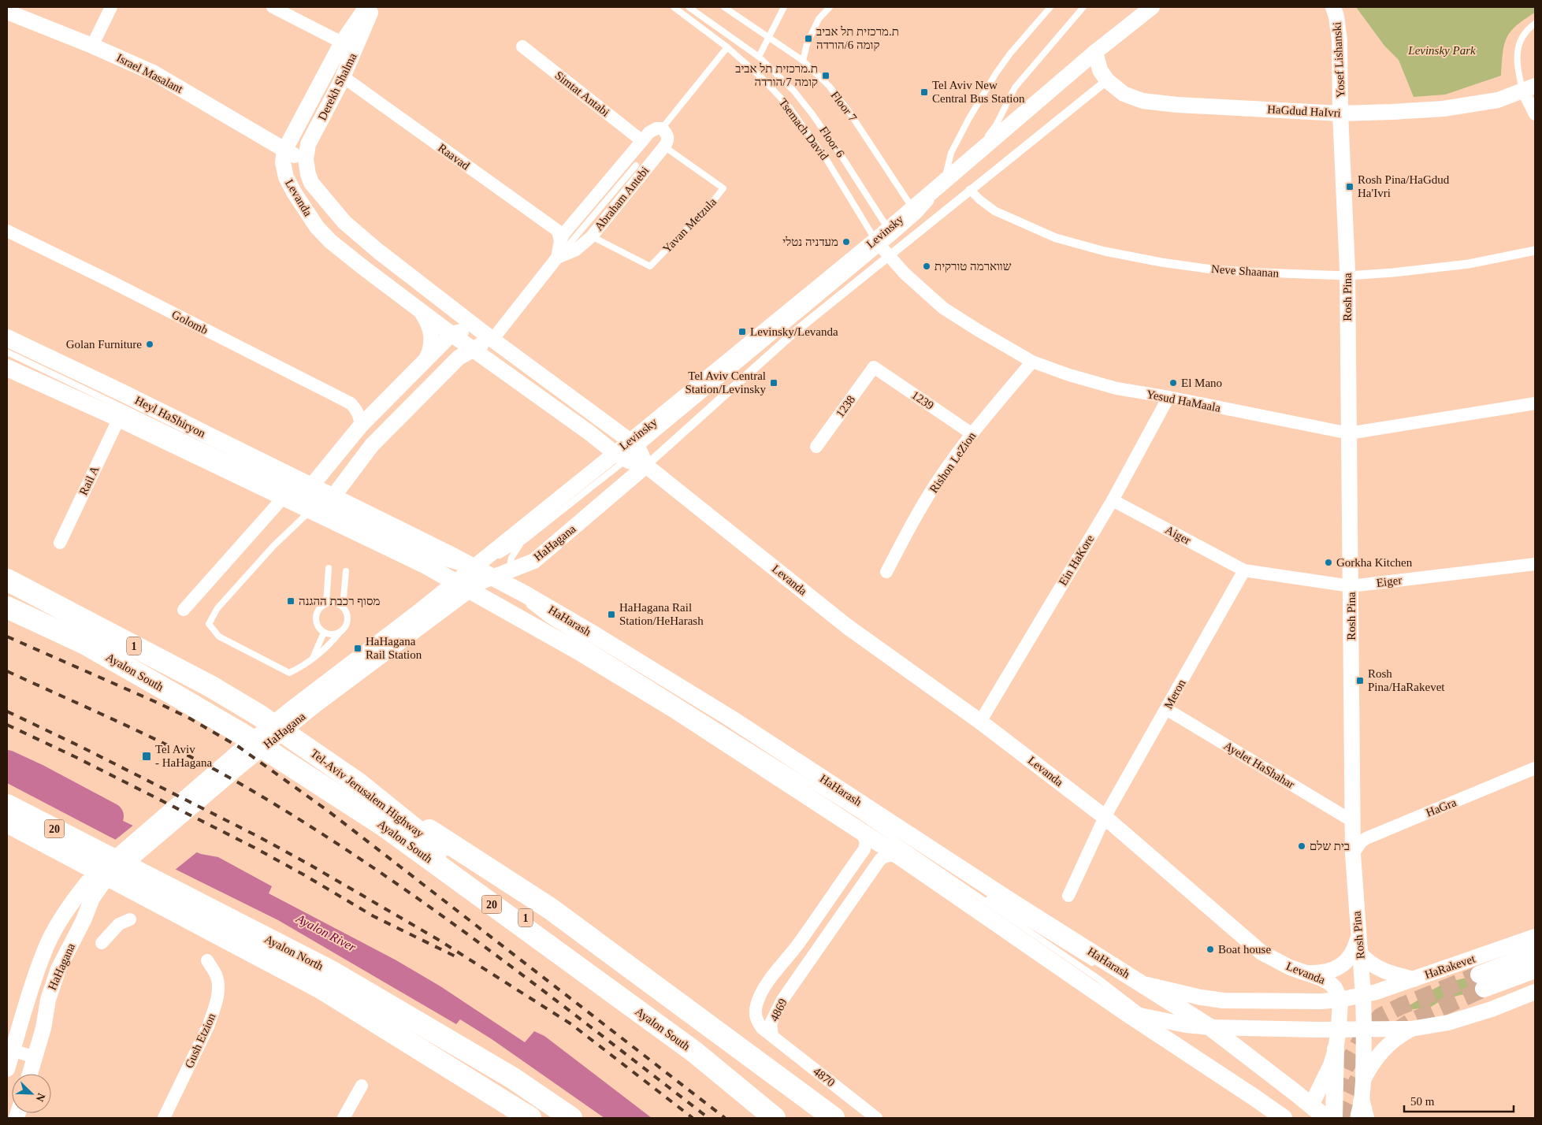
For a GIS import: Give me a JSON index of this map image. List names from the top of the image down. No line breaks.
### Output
{"streets":{"highway":["1","Ayalon South","Tel-Aviv Jerusalem Highway","20","Ayalon North"],"main road":["Heyl HaShiryon","HaHarash"],"street":["Yosef Lishanski","Israel Masalant","Derekh Shalma","Simtat Antabi","HaGdud HaIvri","Raavad","Levanda","Abraham Antebi","Levinsky","Neve Shaanan","Rosh Pina","Golomb","1239","Yesud HaMaala","1238","Rishon LeZion","Rail A","Aiger","HaHagana","Ein HaKore","Eiger","Meron","Ayelet HaShahar","HaGra","HaRakevet","4869","Gush Etzion","4870"],"lane":["Floor 7","Tsemach David","Floor 6","Yavan Metzula"]},"crossings":[["Yosef Lishanski","HaGdud HaIvri"],["Yosef Lishanski","Rosh Pina"],["Israel Masalant","Derekh Shalma"],["Israel Masalant","Levanda"],["Derekh Shalma","Raavad"],["Derekh Shalma","Levanda"],["Simtat Antabi","Abraham Antebi"],["HaGdud HaIvri","Levinsky"],["HaGdud HaIvri","Rosh Pina"],["Tsemach David","Abraham Antebi"],["Tsemach David","Levinsky"],["Tsemach David","Yesud HaMaala"],["Raavad","Abraham Antebi"],["Levanda","Abraham Antebi"],["Levanda","Levinsky"],["Levanda","HaHagana"],["Levanda","Ein HaKore"],["Levanda","Meron"],["Levanda","HaRakevet"],["Abraham Antebi","Yavan Metzula"],["Levinsky","Neve Shaanan"],["Levinsky","Yesud HaMaala"],["Levinsky","HaHagana"],["Neve Shaanan","Rosh Pina"],["Rosh Pina","Yesud HaMaala"],["Rosh Pina","Eiger"],["Rosh Pina","Ayelet HaShahar"],["Rosh Pina","HaGra"],["Rosh Pina","HaRakevet"],["1239","1238"],["1239","Rishon LeZion"],["Yesud HaMaala","Rishon LeZion"],["Yesud HaMaala","Ein HaKore"],["Heyl HaShiryon","Rail A"],["Heyl HaShiryon","HaHarash"],["Aiger","Ein HaKore"],["Aiger","Eiger"],["Aiger","Meron"],["Eiger","Meron"],["HaHarash","HaRakevet"],["HaHarash","4869"],["Ayalon South","Tel-Aviv Jerusalem Highway"],["Meron","Ayelet HaShahar"],["4869","4870"]],"water":["Ayalon River"],"parks":["Levinsky Park"],"places":{"transit":["ת.מרכזית תל אביב קומה 6/הורדה","ת.מרכזית תל אביב קומה 7/הורדה","Tel Aviv New Central Bus Station","Rosh Pina/HaGdud Ha'Ivri","Levinsky/Levanda","Tel Aviv Central Station/Levinsky","מסוף רכבת ההגנה","HaHagana Rail Station/HeHarash","HaHagana Rail Station","Rosh Pina/HaRakevet","Tel Aviv - HaHagana"],"other":["מעדניה נטלי","שווארמה טורקית","Golan Furniture","El Mano","Gorkha Kitchen","בית שלם","Boat house"]},"scale_bar":"50 m","north":"bottom right"}
